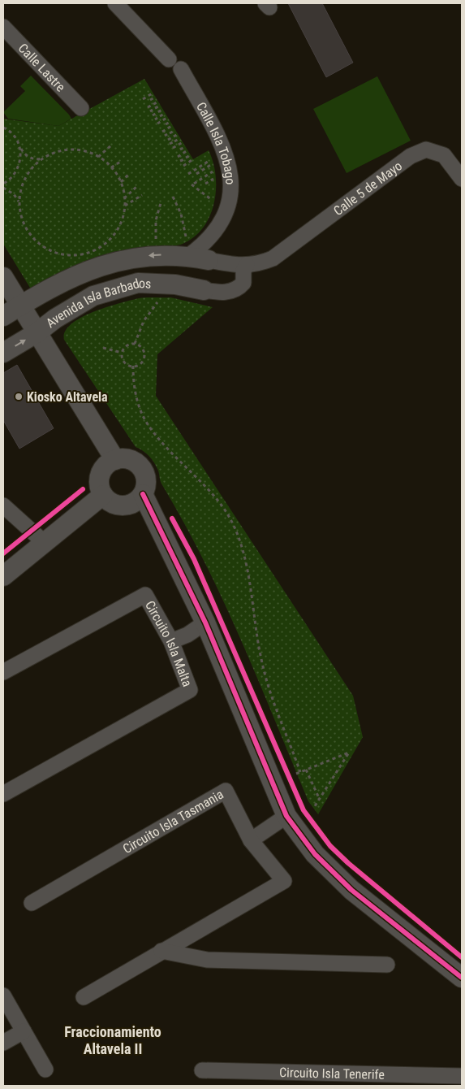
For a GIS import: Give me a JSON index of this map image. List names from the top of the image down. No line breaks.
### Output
{"streets":{"street":["Calle Lastre","Calle Isla Tobago","Calle 5 de Mayo","Avenida Isla Barbados","Circuito Isla Malta","Circuito Isla Tasmania","Circuito Isla Tenerife"]},"crossings":[["Calle Isla Tobago","Calle 5 de Mayo"]],"districts":["Fraccionamiento Altavela II"],"places":["Kiosko Altavela"]}
